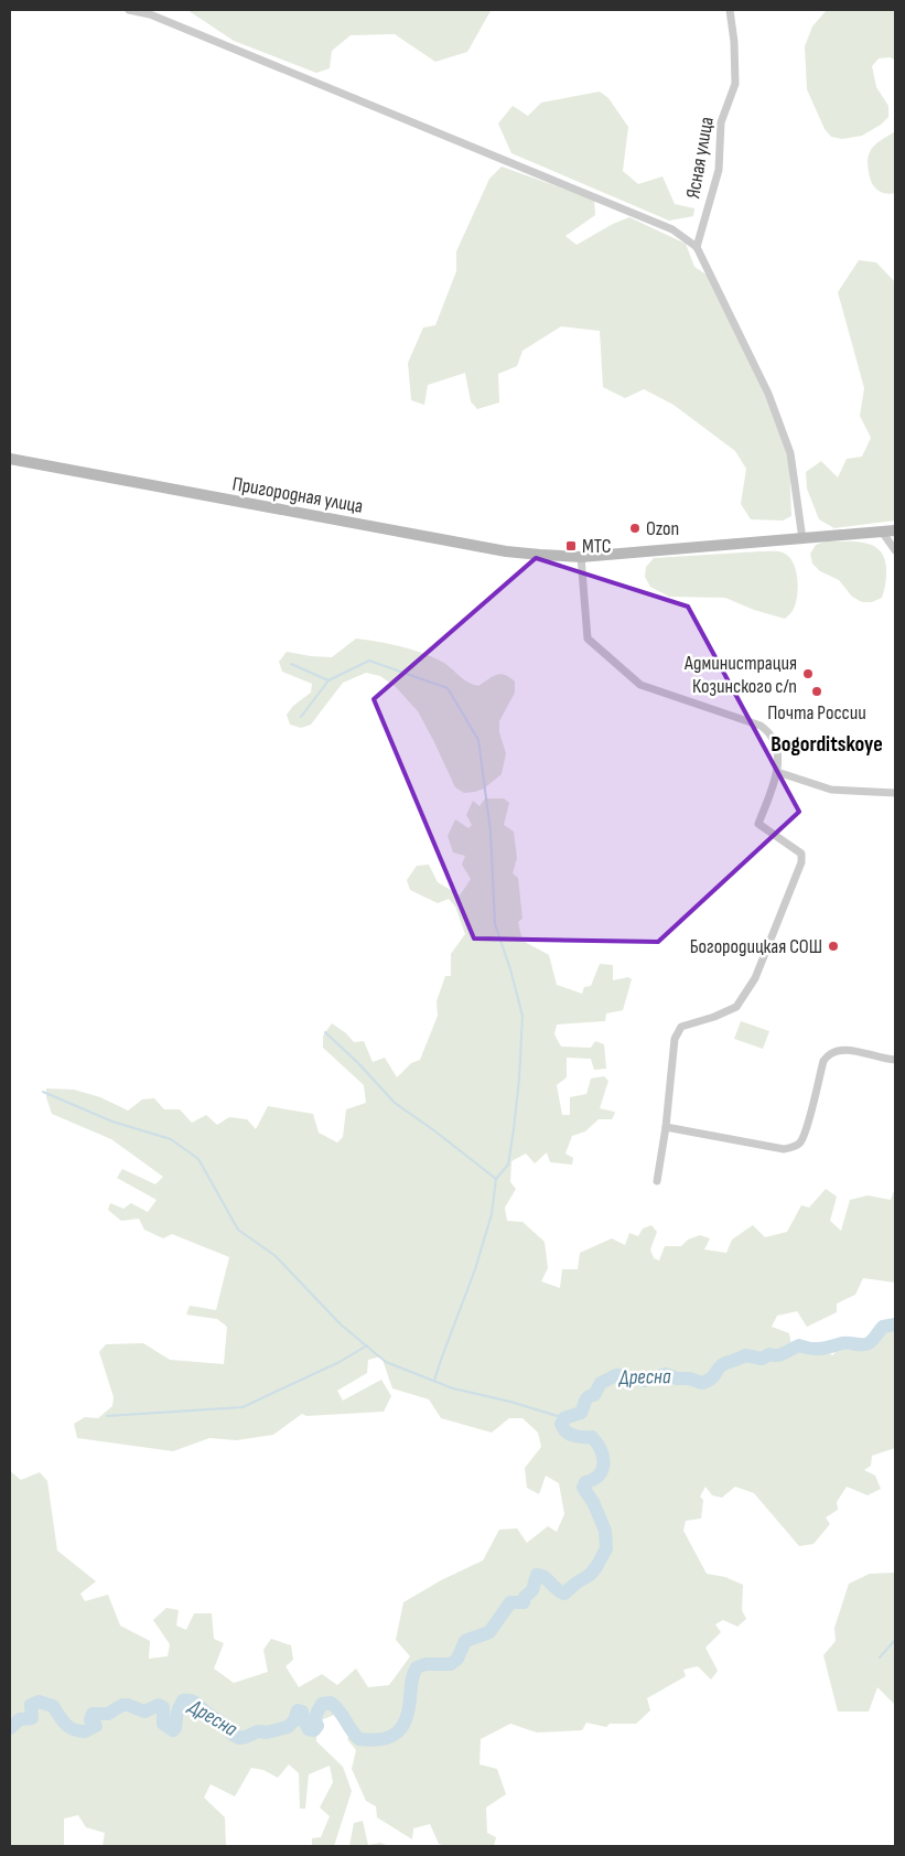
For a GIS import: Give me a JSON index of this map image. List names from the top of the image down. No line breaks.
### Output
{"streets":{"street":["Ясная улица","Пригородная улица"]},"districts":["Bogorditskoye"],"water":["Дресна"],"places":{"other":["Ozon","Администрация Козинского с/п","Почта России","Богородицкая СОШ"],"transit":["МТС"]}}
